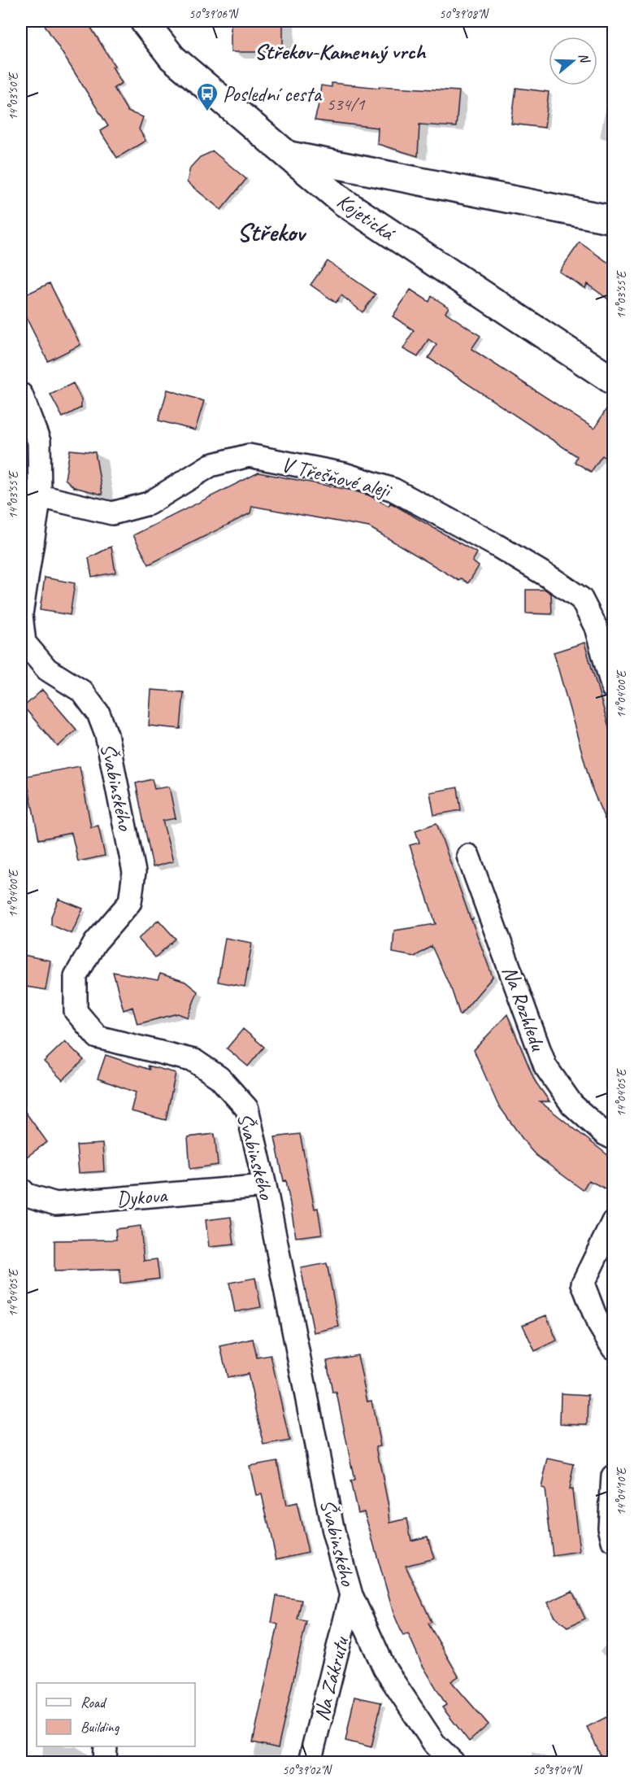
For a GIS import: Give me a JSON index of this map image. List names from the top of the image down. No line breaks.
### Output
{"streets":{"street":["Kojetická","V Třešňové aleji","Švabinského","Na Rozhledu","Dykova","Na Zákrutu"]},"crossings":[["V Třešňové aleji","Švabinského"],["Švabinského","Dykova"],["Švabinského","Na Zákrutu"]],"districts":["Střekov-Kamenný vrch","Střekov"],"places":{"bus stop":["Poslední cesta"]},"house_numbers":["534/1"],"legend":["Road","Building"],"north":"right","coordinates":["50°39'06\"N","50°39'08\"N","14°03'50\"E","14°03'55\"E","14°04'00\"E","14°04'05\"E","14°04'10\"E","50°39'02\"N","50°39'04\"N"]}
